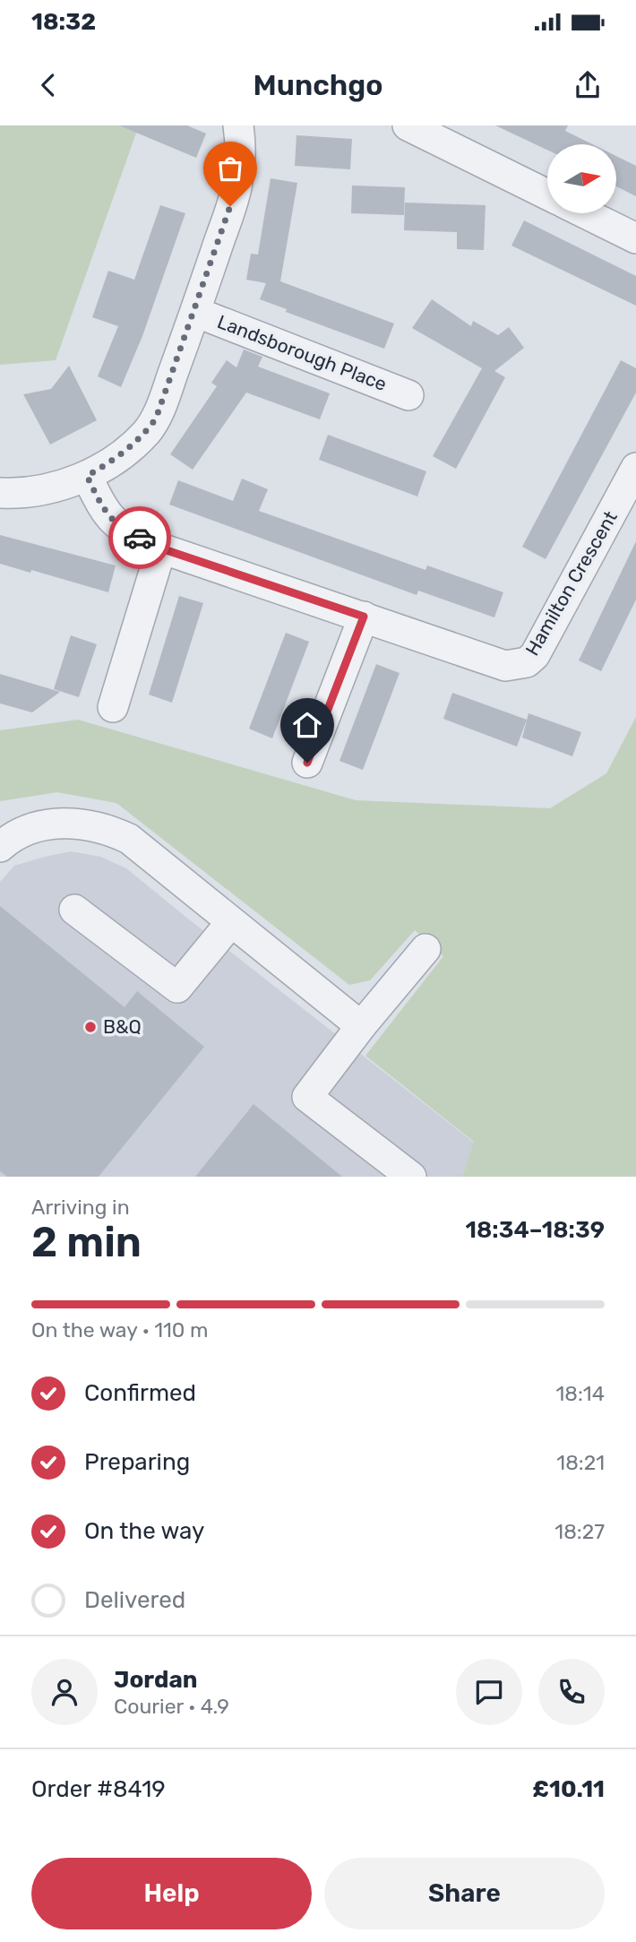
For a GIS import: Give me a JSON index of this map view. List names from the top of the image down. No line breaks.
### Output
{"streets":{"street":["Landsborough Place","Hamilton Crescent"]},"places":["B&Q"],"north":"right","page":{"status":"18:32","header":"Munchgo","heading":["2 min","Arriving in","18:34–18:39"],"panel":["Jordan","Courier · 4.9","Order #8419","£10.11"],"bar":"On the way · 110 m","list":[["Confirmed","18:14"],["Preparing","18:21"],["On the way","18:27"],"Delivered"],"buttons":["Help","Share"]}}
